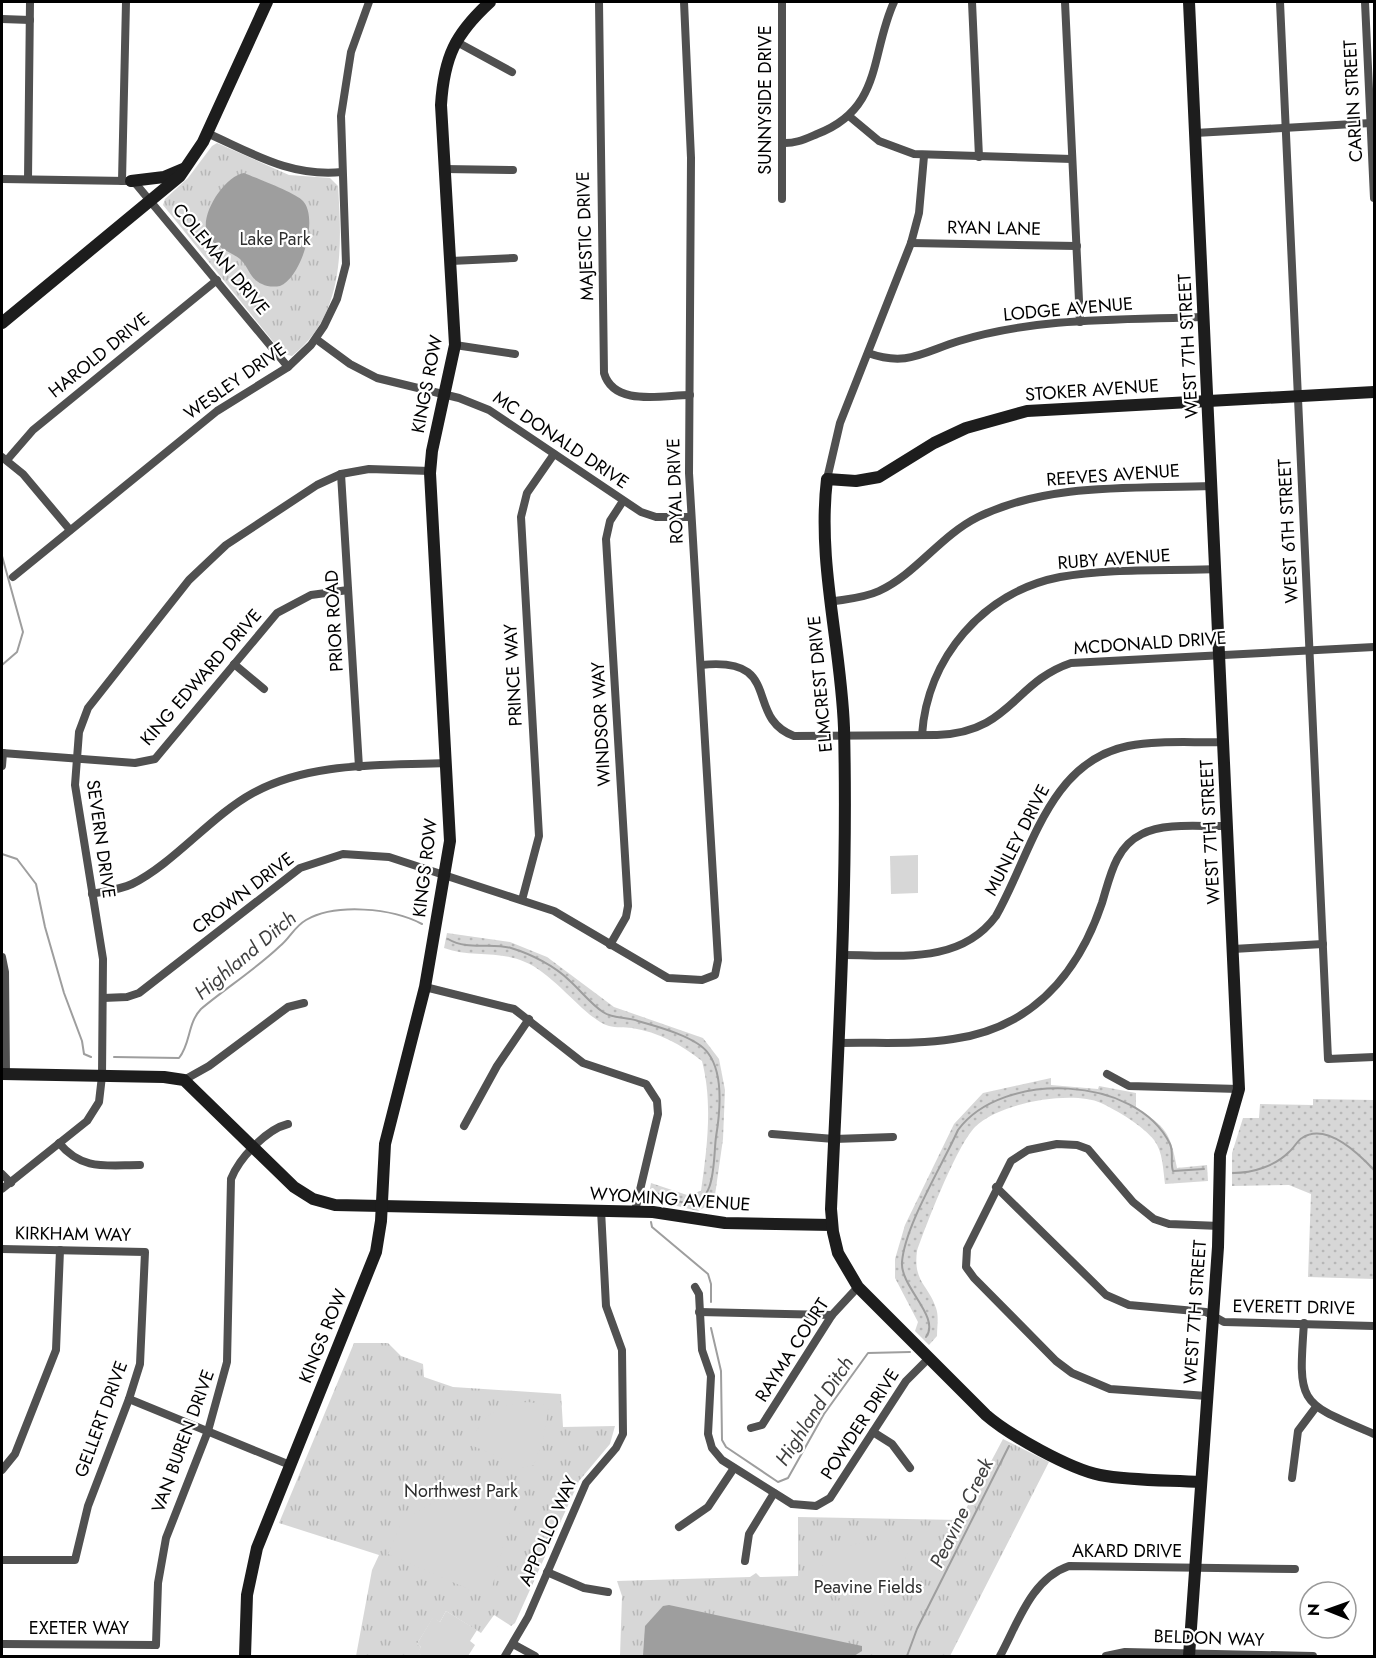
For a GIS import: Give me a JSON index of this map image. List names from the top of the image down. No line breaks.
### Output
{"streets":{"main road":["WEST 7TH STREET","KINGS ROW","STOKER AVENUE","ELMCREST DRIVE","WYOMING AVENUE"],"street":["SUNNYSIDE DRIVE","CARLIN STREET","RYAN LANE","MAJESTIC DRIVE","COLEMAN DRIVE","LODGE AVENUE","HAROLD DRIVE","WESLEY DRIVE","MC DONALD DRIVE","REEVES AVENUE","ROYAL DRIVE","WEST 6TH STREET","RUBY AVENUE","PRIOR ROAD","MCDONALD DRIVE","PRINCE WAY","KING EDWARD DRIVE","WINDSOR WAY","SEVERN DRIVE","MUNLEY DRIVE","CROWN DRIVE","KIRKHAM WAY","EVERETT DRIVE","RAYMA COURT","GELLERT DRIVE","POWDER DRIVE","VAN BUREN DRIVE","APPOLLO WAY","AKARD DRIVE","EXETER WAY","BELDON WAY"]},"crossings":[["RYAN LANE","ELMCREST DRIVE"],["MAJESTIC DRIVE","ROYAL DRIVE"],["COLEMAN DRIVE","HAROLD DRIVE"],["COLEMAN DRIVE","WESLEY DRIVE"],["LODGE AVENUE","WEST 7TH STREET"],["LODGE AVENUE","ELMCREST DRIVE"],["WEST 7TH STREET","STOKER AVENUE"],["WEST 7TH STREET","REEVES AVENUE"],["WEST 7TH STREET","RUBY AVENUE"],["WEST 7TH STREET","MCDONALD DRIVE"],["WEST 7TH STREET","MUNLEY DRIVE"],["WEST 7TH STREET","EVERETT DRIVE"],["WEST 7TH STREET","AKARD DRIVE"],["WEST 7TH STREET","BELDON WAY"],["WESLEY DRIVE","MC DONALD DRIVE"],["KINGS ROW","MC DONALD DRIVE"],["KINGS ROW","SEVERN DRIVE"],["KINGS ROW","CROWN DRIVE"],["KINGS ROW","WYOMING AVENUE"],["STOKER AVENUE","WEST 6TH STREET"],["STOKER AVENUE","ELMCREST DRIVE"],["MC DONALD DRIVE","ROYAL DRIVE"],["MC DONALD DRIVE","PRINCE WAY"],["MC DONALD DRIVE","WINDSOR WAY"],["REEVES AVENUE","ELMCREST DRIVE"],["ROYAL DRIVE","MCDONALD DRIVE"],["ROYAL DRIVE","CROWN DRIVE"],["WEST 6TH STREET","MCDONALD DRIVE"],["RUBY AVENUE","MCDONALD DRIVE"],["PRIOR ROAD","KING EDWARD DRIVE"],["PRIOR ROAD","SEVERN DRIVE"],["MCDONALD DRIVE","ELMCREST DRIVE"],["PRINCE WAY","CROWN DRIVE"],["KING EDWARD DRIVE","SEVERN DRIVE"],["ELMCREST DRIVE","MUNLEY DRIVE"],["ELMCREST DRIVE","WYOMING AVENUE"],["WINDSOR WAY","CROWN DRIVE"],["SEVERN DRIVE","CROWN DRIVE"],["WYOMING AVENUE","VAN BUREN DRIVE"],["WYOMING AVENUE","APPOLLO WAY"],["KIRKHAM WAY","GELLERT DRIVE"],["VAN BUREN DRIVE","EXETER WAY"]],"water":["Highland Ditch","Peavine Creek"],"parks":["Lake Park","Northwest Park","Peavine Fields"],"north":"left"}
